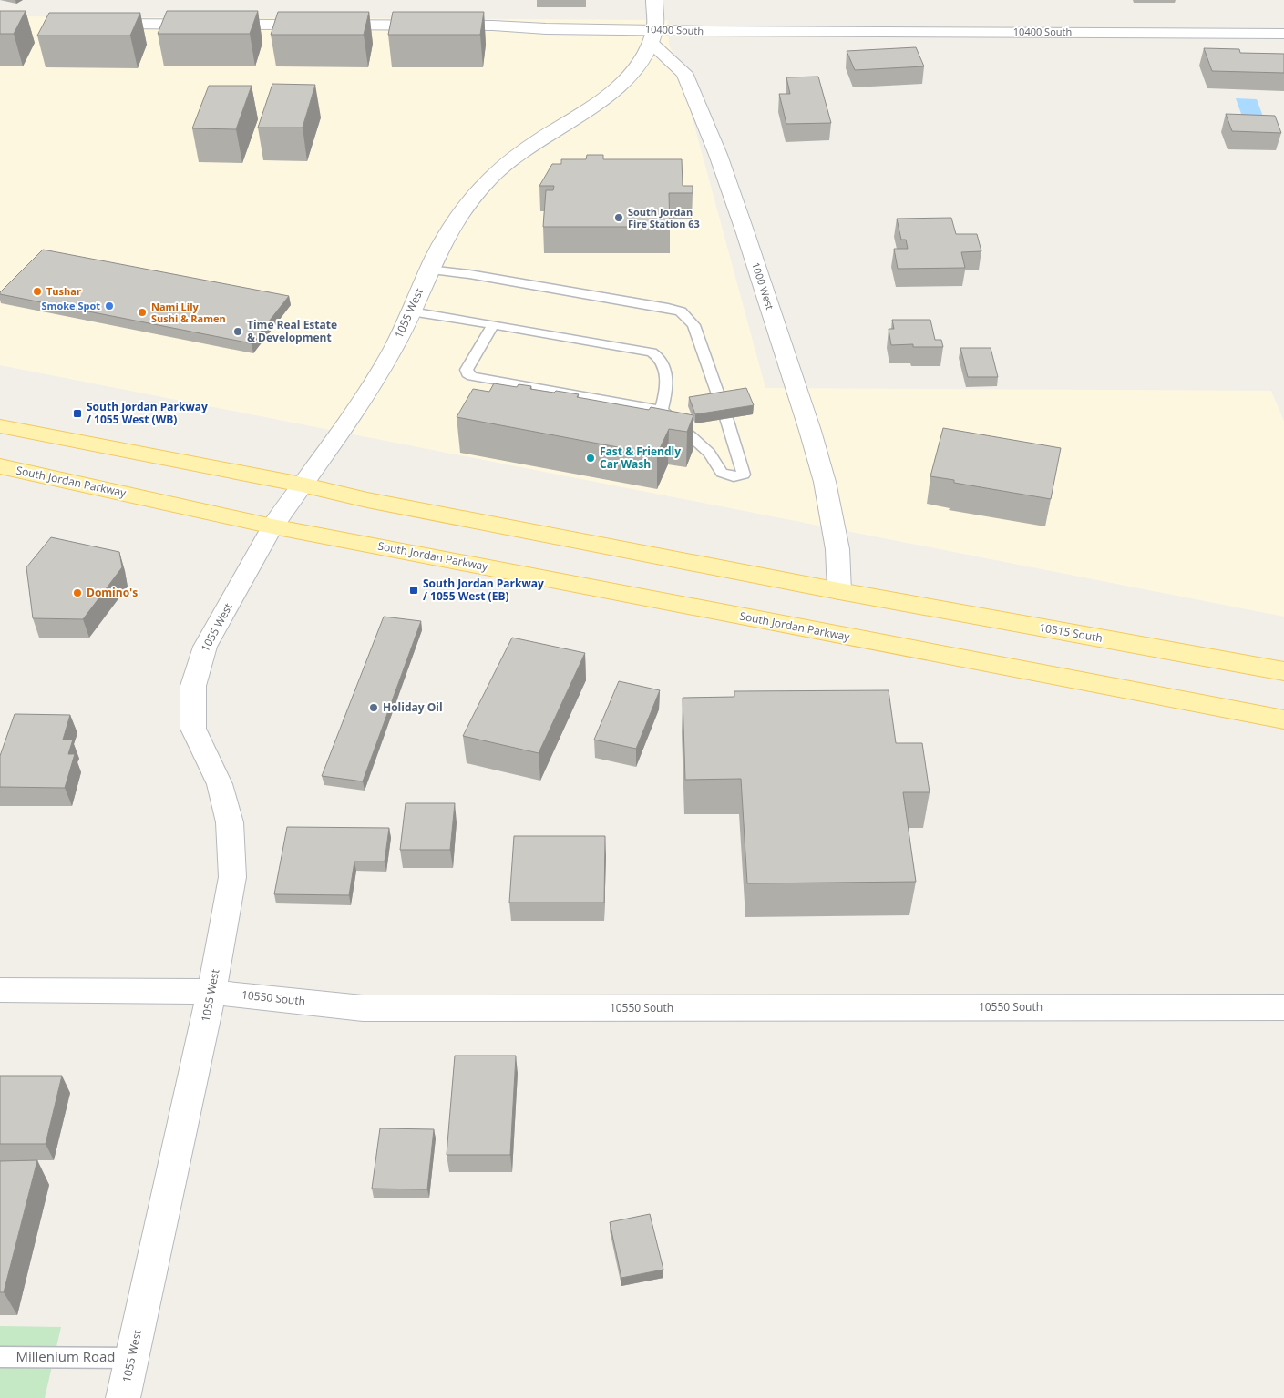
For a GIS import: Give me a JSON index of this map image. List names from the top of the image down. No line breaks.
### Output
{"streets":{"main road":["South Jordan Parkway","10515 South"],"street":["10400 South","1000 West","1055 West","10550 South"],"lane":["Millenium Road"]},"crossings":[["10400 South","1000 West"],["10400 South","1055 West"],["1000 West","1055 West"],["1000 West","10515 South"],["1055 West","South Jordan Parkway"],["1055 West","10550 South"],["1055 West","Millenium Road"]],"places":{"other":["South Jordan Fire Station 63","Tushar","Smoke Spot","Nami Lily Sushi & Ramen","Time Real Estate & Development","Fast & Friendly Car Wash","Domino's","Holiday Oil"],"transit":["South Jordan Parkway / 1055 West (WB)","South Jordan Parkway / 1055 West (EB)"]}}
